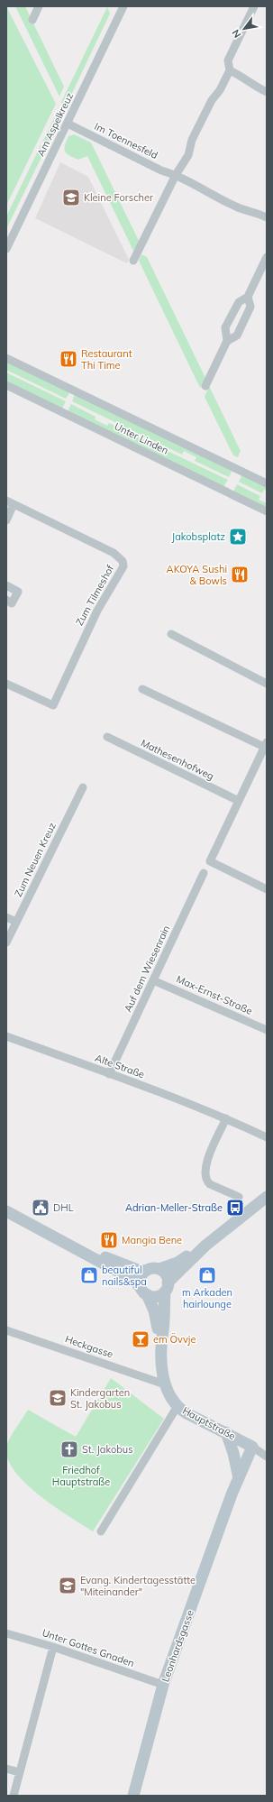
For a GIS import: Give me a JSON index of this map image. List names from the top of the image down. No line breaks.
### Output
{"streets":{"street":["Am Aspelkreuz","Im Toennesfeld","Unter Linden","Zum Tilmeshof","Mathesenhofweg","Zum Neuen Kreuz","Auf dem Wiesenrain","Max-Ernst-Straße","Alte Straße","Heckgasse","Hauptstraße","Leonhardsgasse","Unter Gottes Gnaden"]},"crossings":[["Am Aspelkreuz","Im Toennesfeld"],["Auf dem Wiesenrain","Max-Ernst-Straße"],["Auf dem Wiesenrain","Alte Straße"],["Heckgasse","Hauptstraße"],["Hauptstraße","Leonhardsgasse"],["Leonhardsgasse","Unter Gottes Gnaden"]],"parks":["Friedhof Hauptstraße"],"places":{"school or university":["Kleine Forscher","Kindergarten St. Jakobus","Evang. Kindertagesstätte \"Miteinander\""],"restaurant":["Restaurant Thi Time","AKOYA Sushi & Bowls","Mangia Bene"],"place":["Jakobsplatz"],"public building":["DHL"],"bus stop":["Adrian-Meller-Straße"],"shop":["beautiful nails&spa","m Arkaden hairlounge"],"bar":["em Övvje"],"church":["St. Jakobus"]},"north":"bottom left"}
